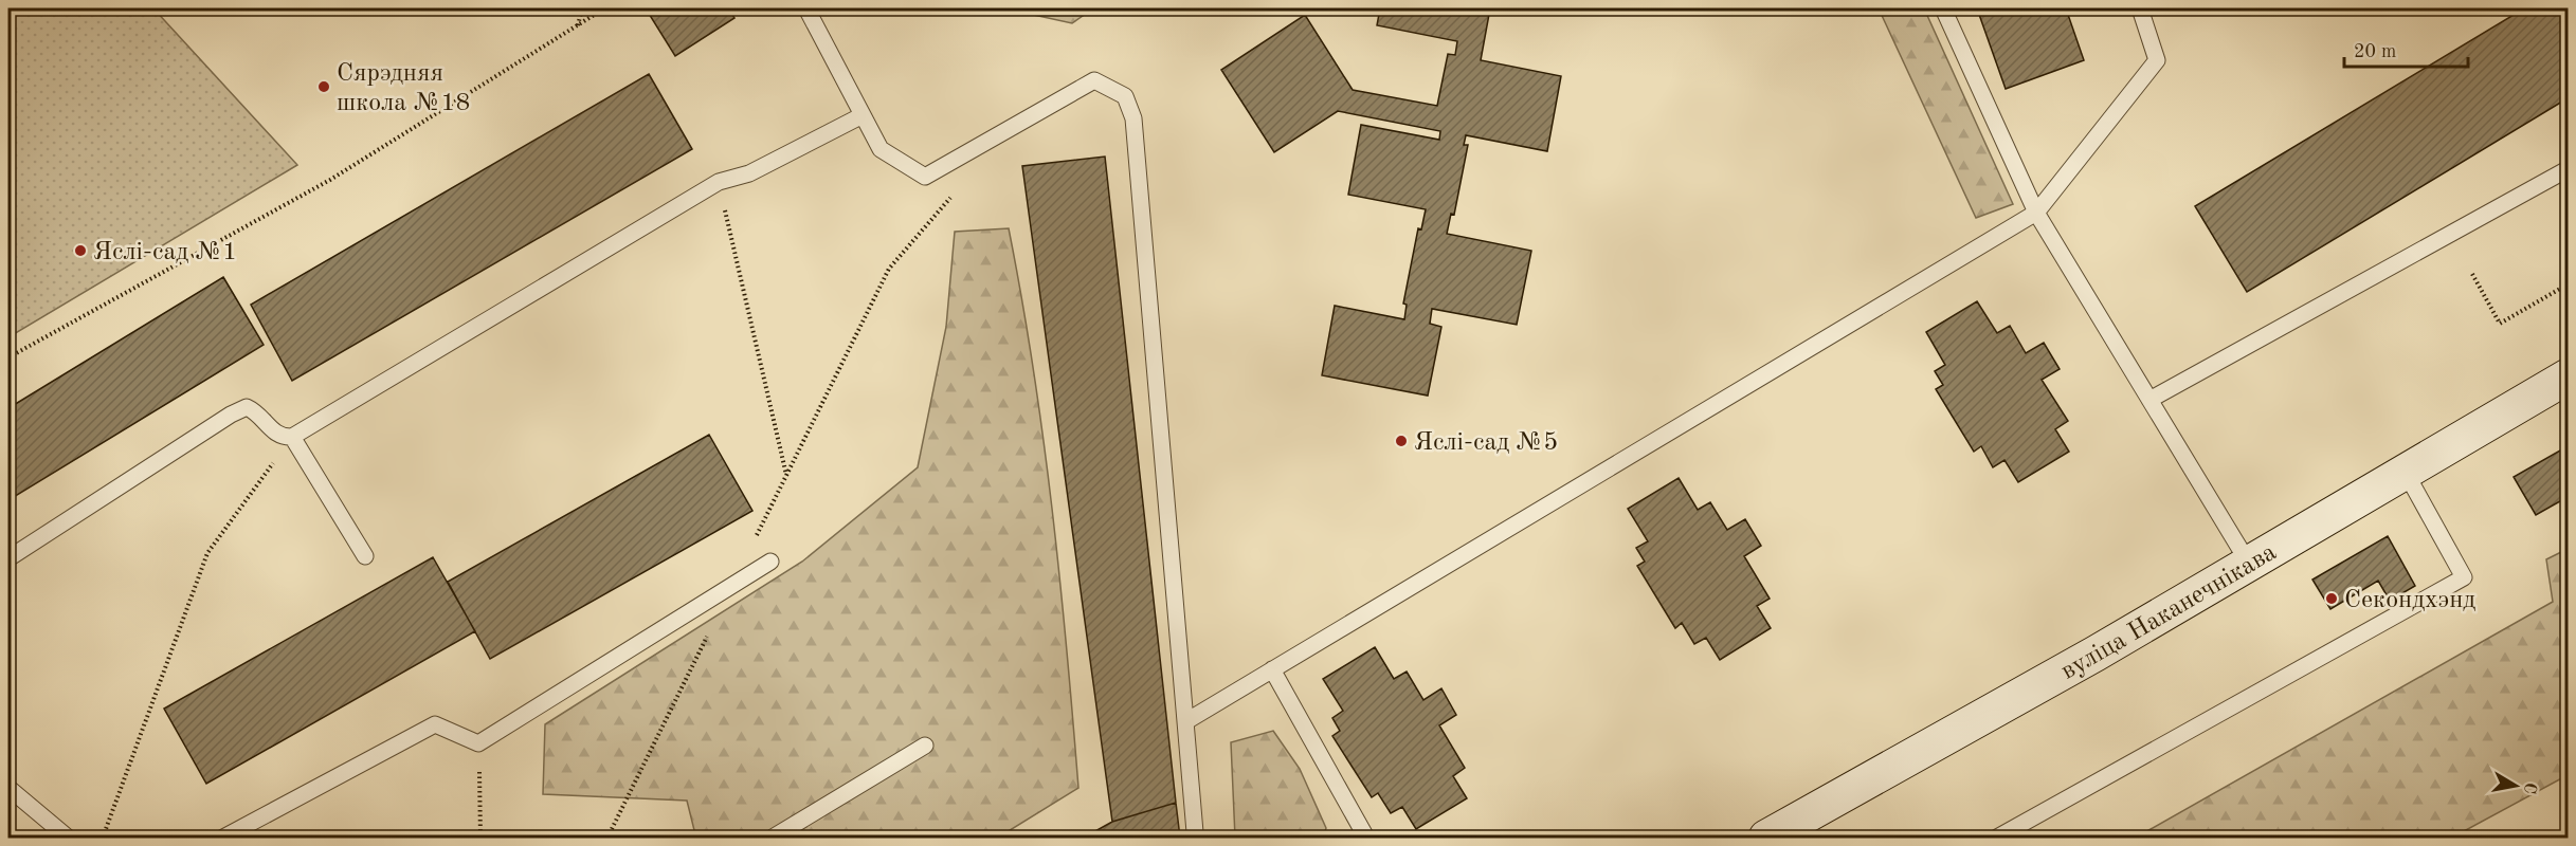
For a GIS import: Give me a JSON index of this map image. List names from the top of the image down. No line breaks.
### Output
{"streets":{"main road":["вуліца Наканечнікава"]},"places":["Сярэдняя школа №18","Яслі-сад №1","Яслі-сад №5","Секондхэнд"],"scale_bar":"20 m","north":"right"}
